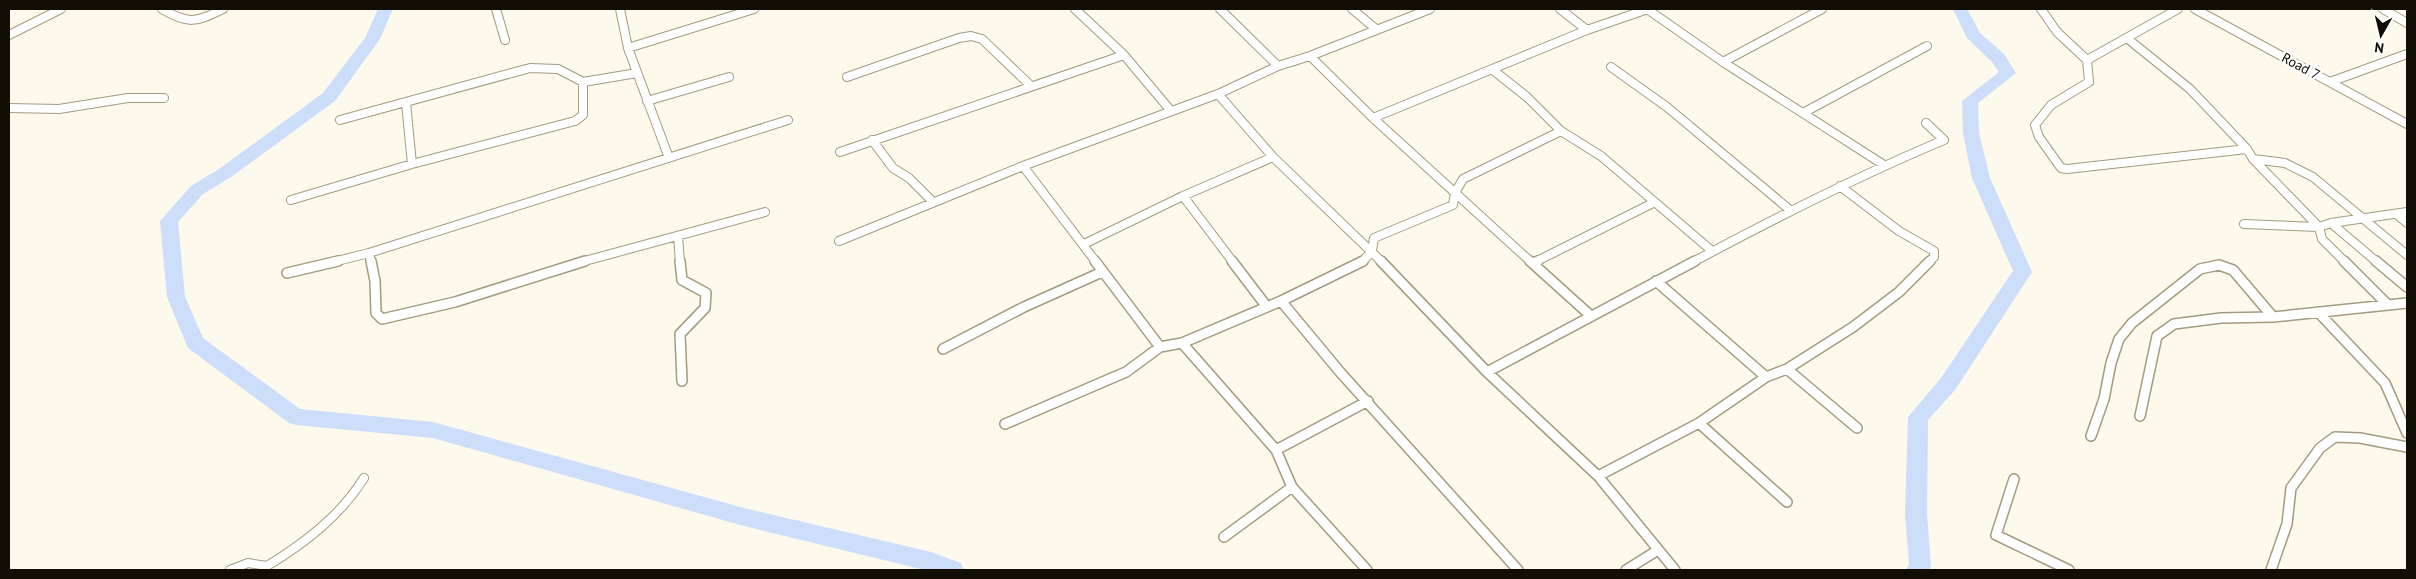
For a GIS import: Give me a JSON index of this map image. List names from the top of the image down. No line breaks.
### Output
{"streets":{"street":["Road 7"]},"north":"bottom"}
